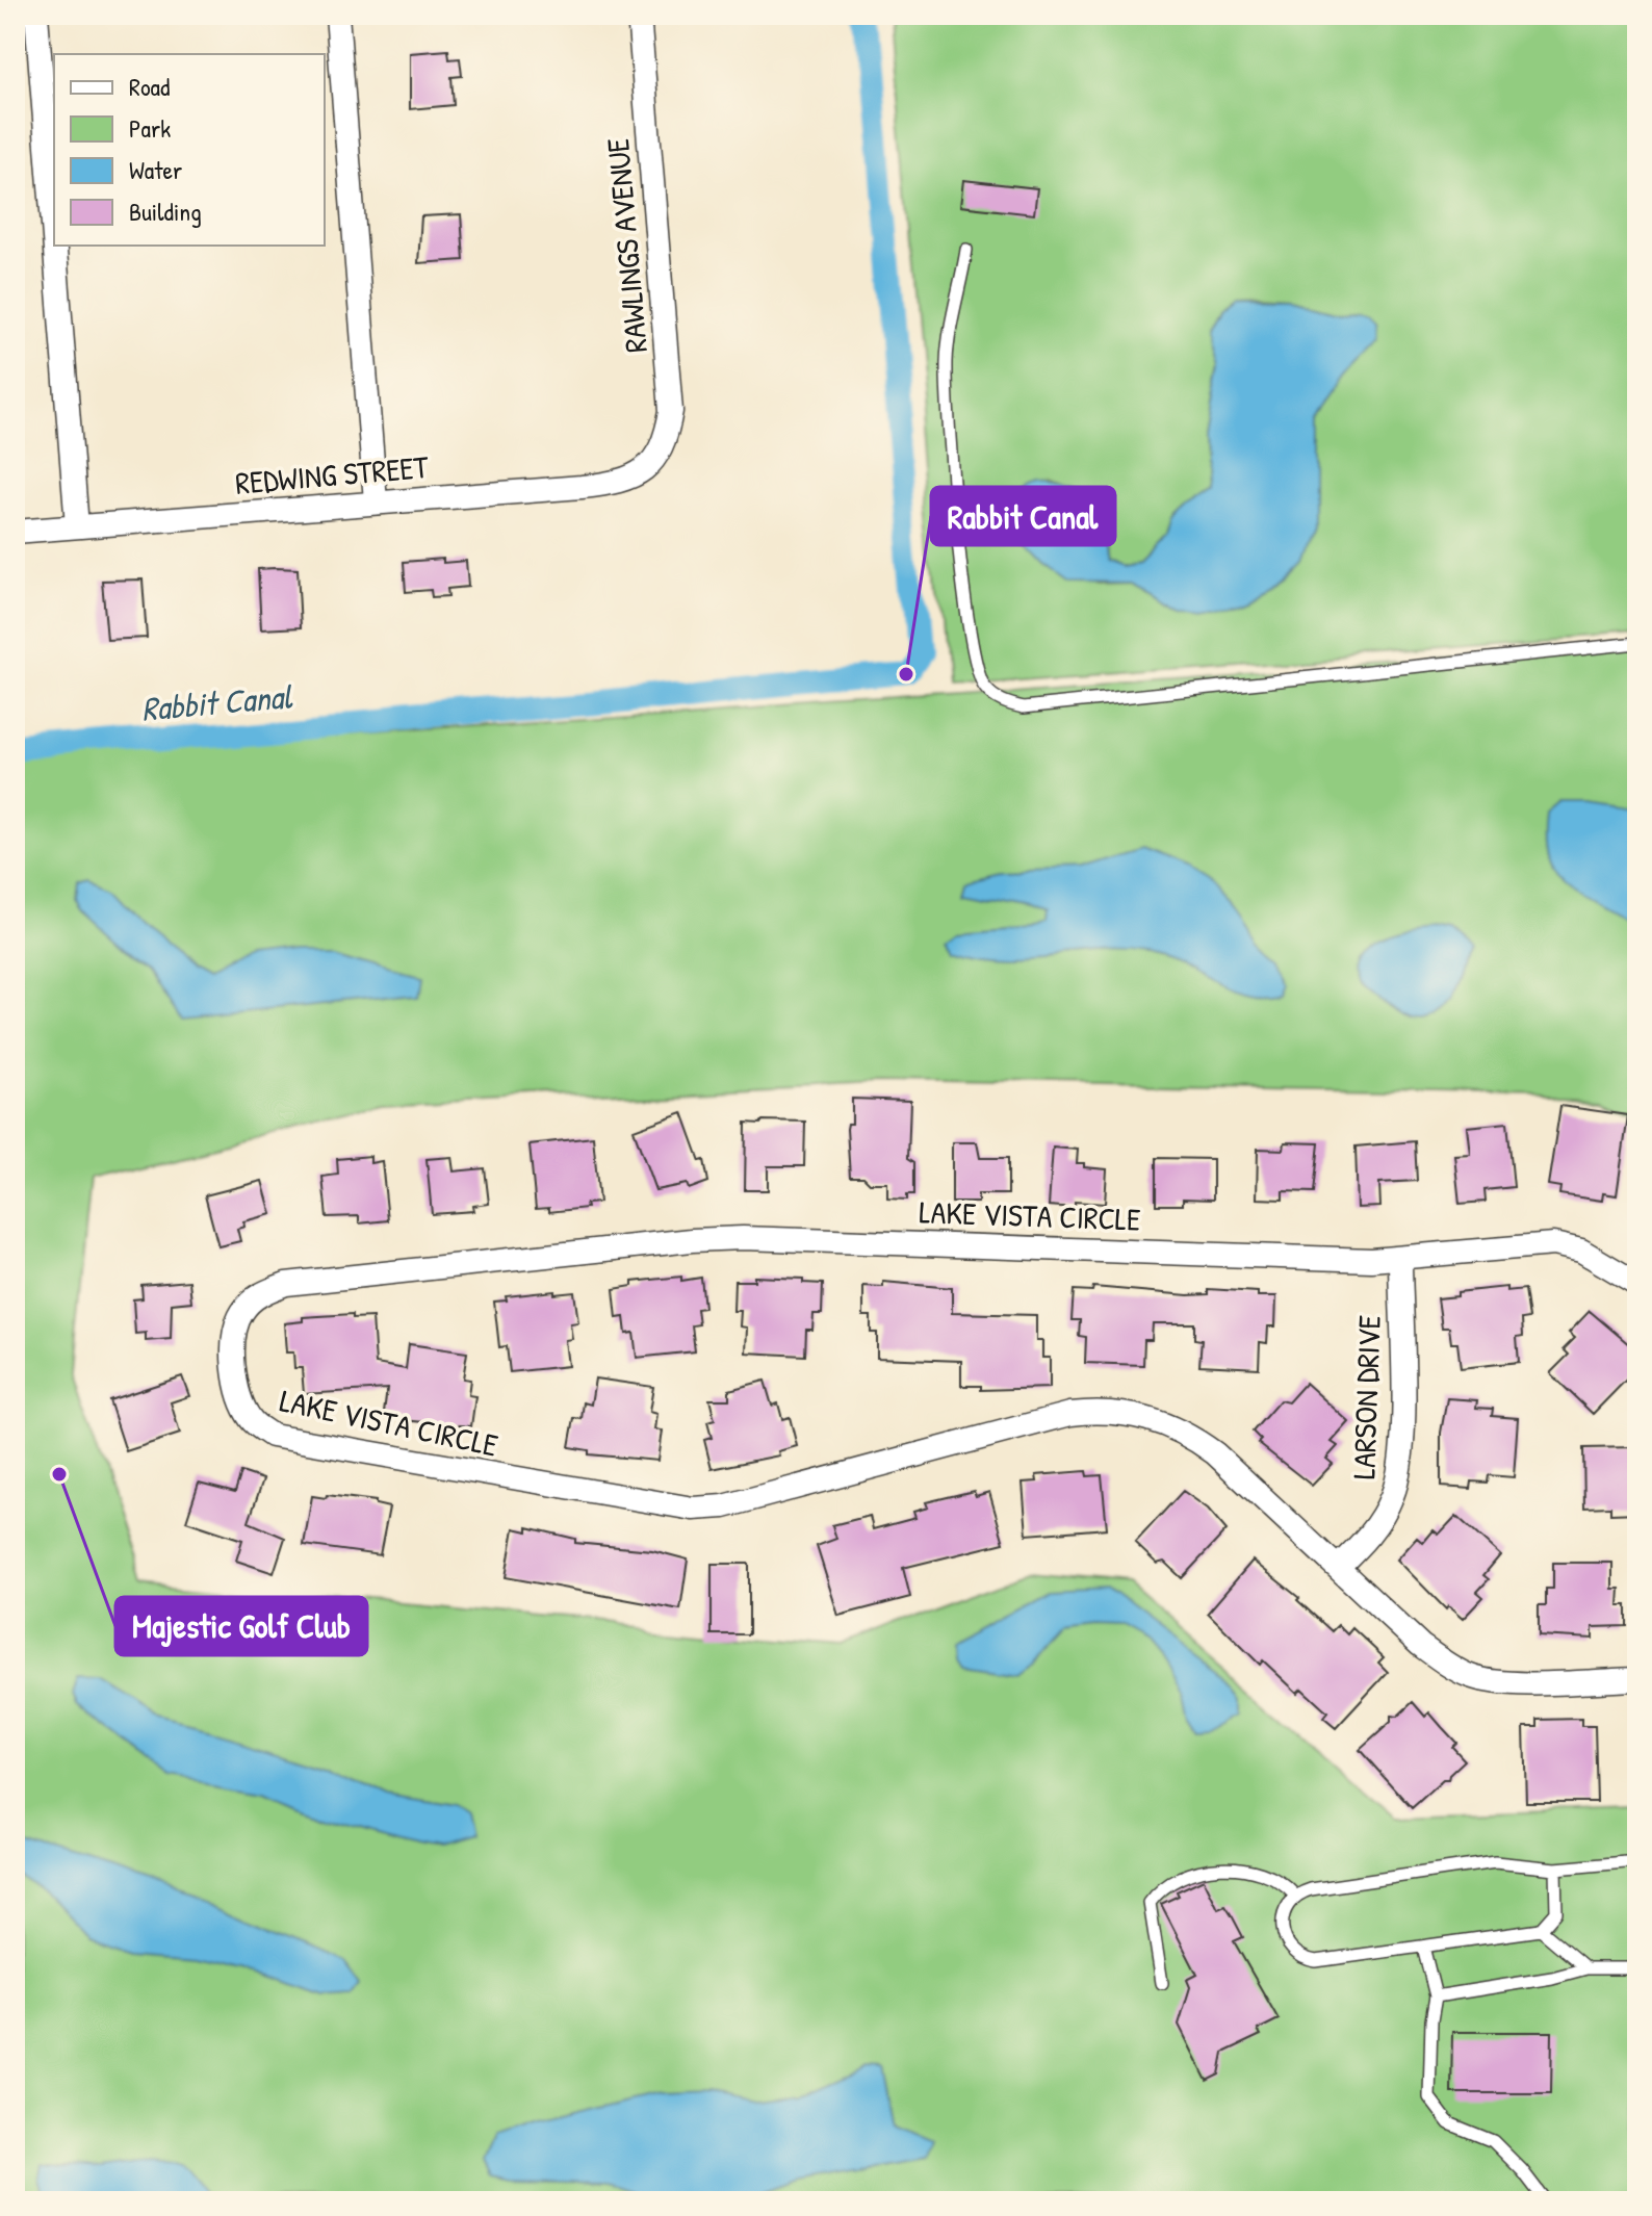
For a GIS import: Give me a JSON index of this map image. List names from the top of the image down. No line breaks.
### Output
{"streets":{"street":["RAWLINGS AVENUE","REDWING STREET","LAKE VISTA CIRCLE","LARSON DRIVE"]},"crossings":[["RAWLINGS AVENUE","REDWING STREET"],["LAKE VISTA CIRCLE","LARSON DRIVE"]],"water":["Rabbit Canal"],"places":["Rabbit Canal","Majestic Golf Club"],"legend":["Road","Park","Water","Building"]}
